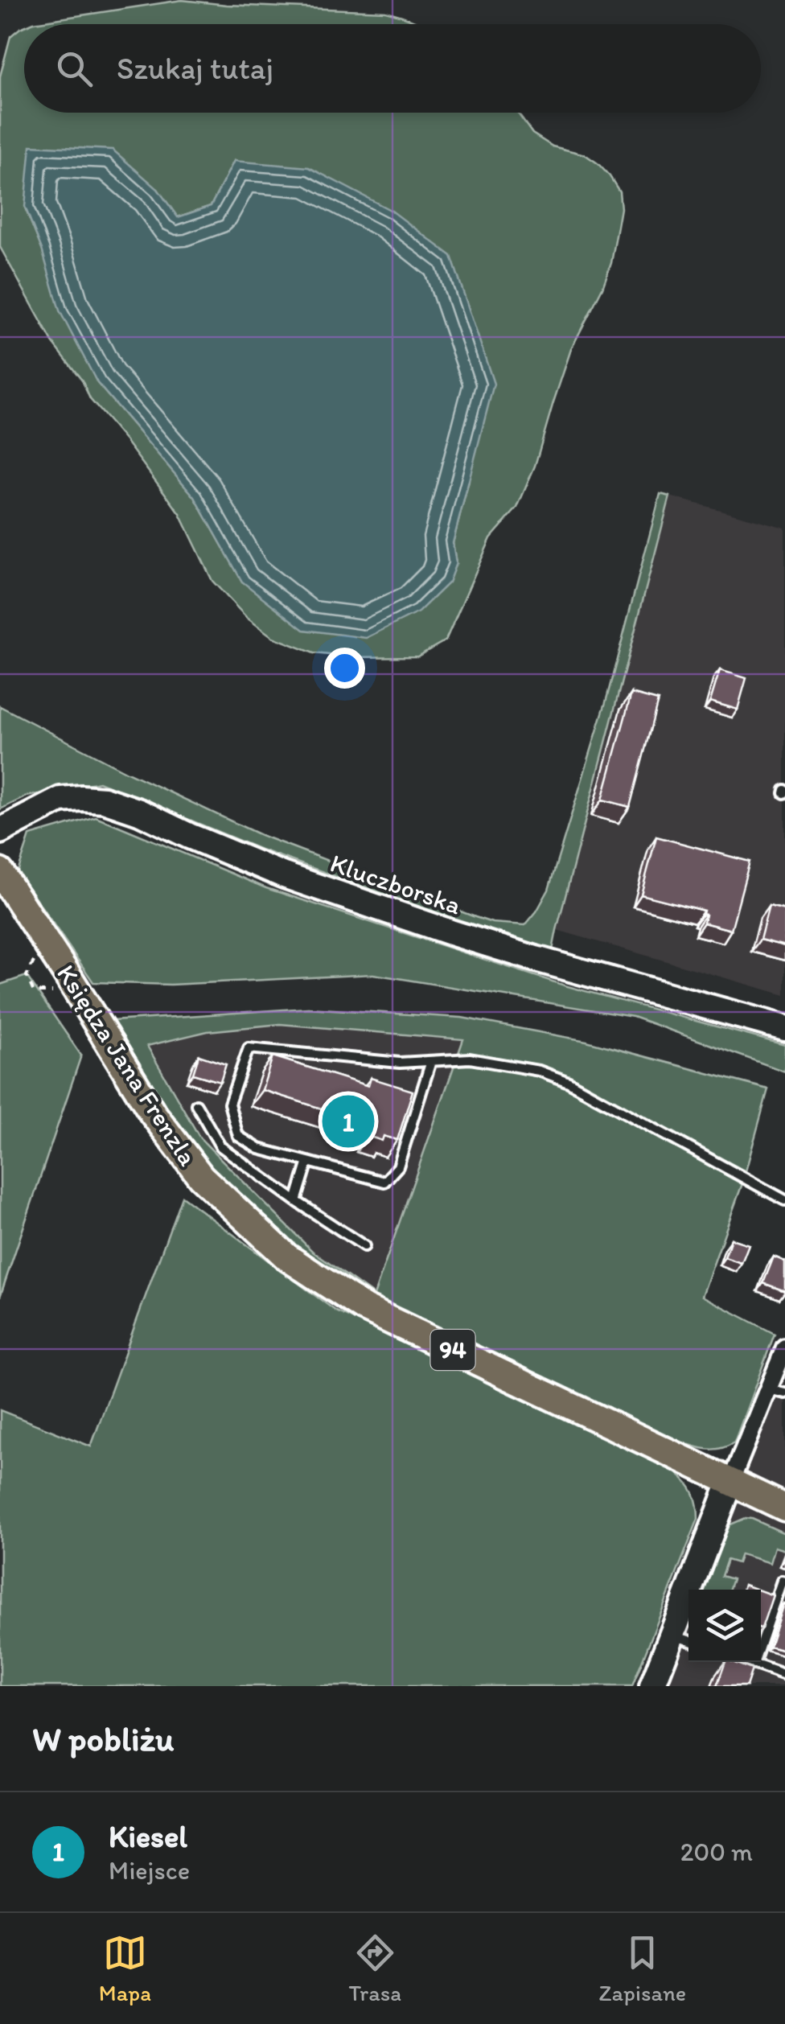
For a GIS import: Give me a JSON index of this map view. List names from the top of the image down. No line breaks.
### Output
{"streets":{"main road":["Księdza Jana Frenzla","94"],"street":["Kluczborska"]},"page":{"search":"Szukaj tutaj","pins":"1","heading":"W pobliżu","list":[{"mark":"1","name":"Kiesel","note":"Miejsce","value":"200 m"}],"nav":["Mapa","Trasa","Zapisane"]}}
